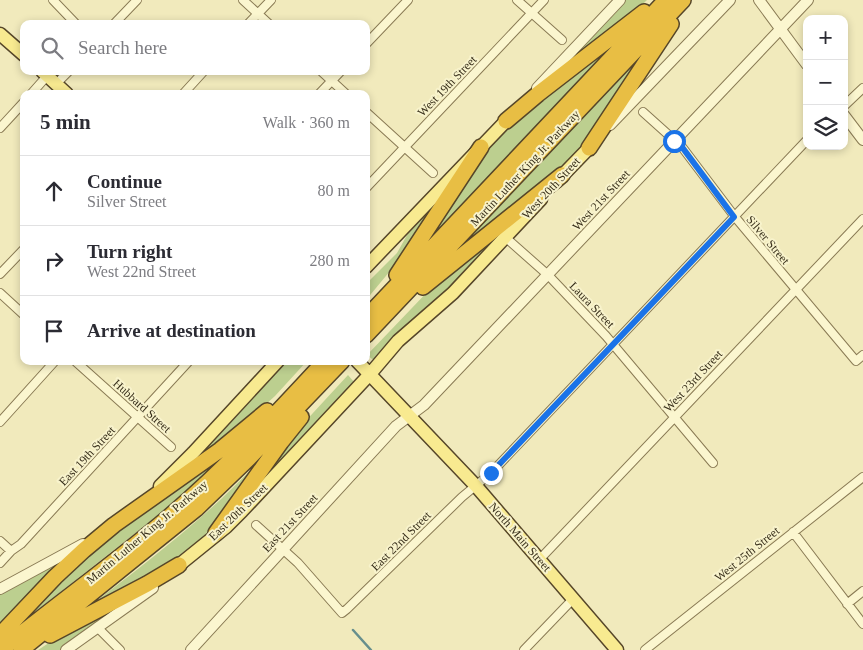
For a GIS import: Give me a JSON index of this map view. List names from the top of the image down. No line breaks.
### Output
{"streets":{"highway":["Martin Luther King Jr. Parkway"],"main road":["West 20th Street","East 20th Street","North Main Street"],"street":["West 19th Street","West 21st Street","Silver Street","Laura Street","West 23rd Street","Hubbard Street","East 19th Street","East 21st Street","East 22nd Street","West 25th Street"]},"crossings":[["West 20th Street","Laura Street"],["West 20th Street","East 20th Street"],["West 20th Street","North Main Street"],["West 21st Street","Silver Street"],["West 21st Street","Laura Street"],["West 21st Street","East 21st Street"],["West 21st Street","North Main Street"],["Silver Street","West 23rd Street"],["Silver Street","East 22nd Street"],["Laura Street","West 23rd Street"],["Laura Street","East 22nd Street"],["West 23rd Street","North Main Street"],["Hubbard Street","East 19th Street"],["East 20th Street","North Main Street"],["East 21st Street","North Main Street"],["East 21st Street","East 22nd Street"],["North Main Street","East 22nd Street"]],"page":{"map_buttons":["+","−"],"search":"Search here","heading":["5 min","Walk · 360 m"],"list":[["Continue","Silver Street","80 m"],["Turn right","West 22nd Street","280 m"],"Arrive at destination"]}}
